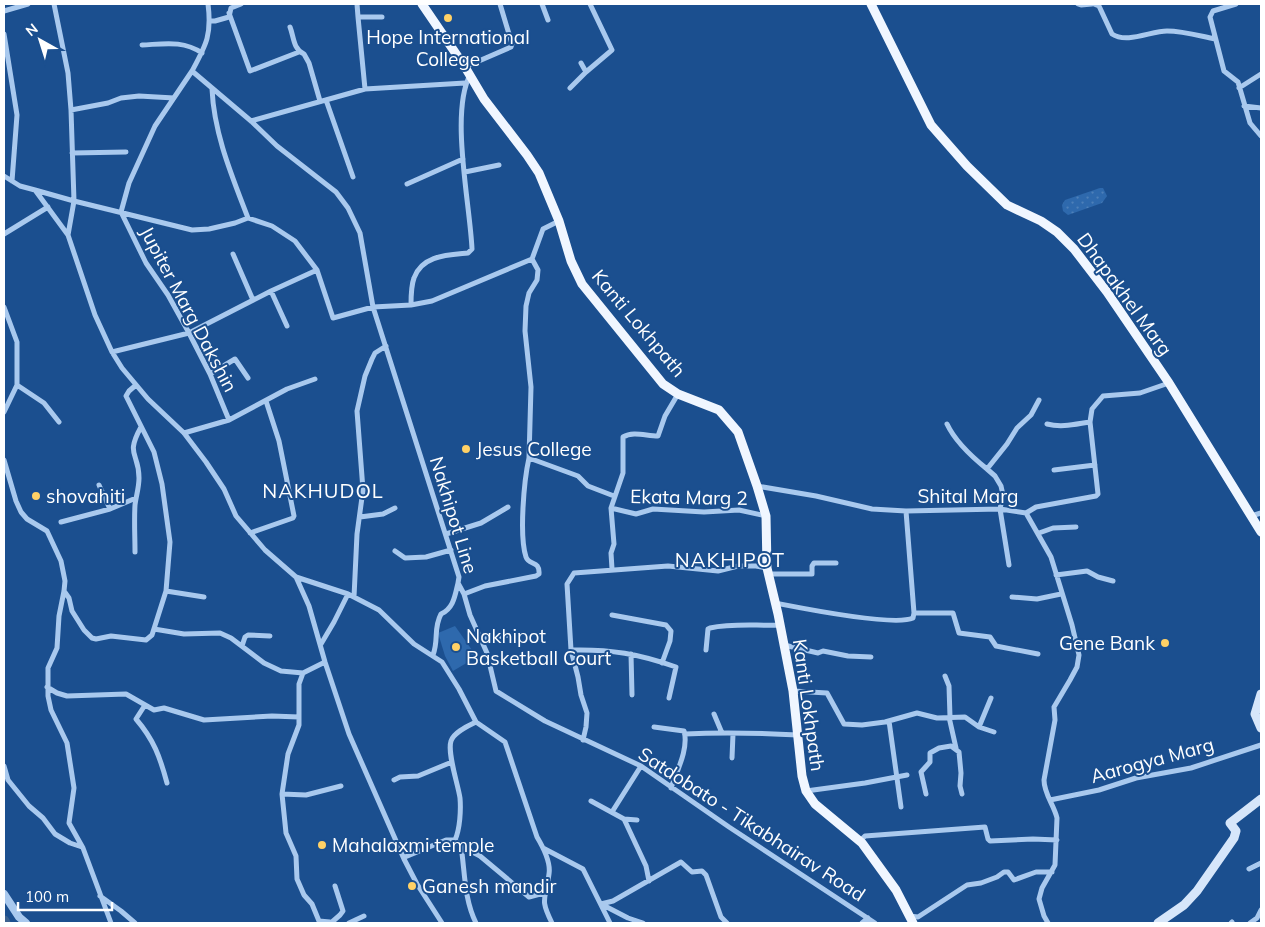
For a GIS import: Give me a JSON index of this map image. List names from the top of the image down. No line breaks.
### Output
{"streets":{"main road":["Dhapakhel Marg","Kanti Lokhpath"],"street":["Jupiter Marg Dakshin","Shital Marg","Ekata Marg 2","Nakhipot Line","Aarogya Marg","Satdobato - Tikabhairav Road"]},"crossings":[["Kanti Lokhpath","Shital Marg"],["Kanti Lokhpath","Ekata Marg 2"],["Nakhipot Line","Satdobato - Tikabhairav Road"]],"districts":["NAKHUDOL","NAKHIPOT"],"places":["Hope International College","Jesus College","shovahiti","Gene Bank","Nakhipot Basketball Court","Mahalaxmi temple","Ganesh mandir"],"scale_bar":"100 m","north":"top left"}
